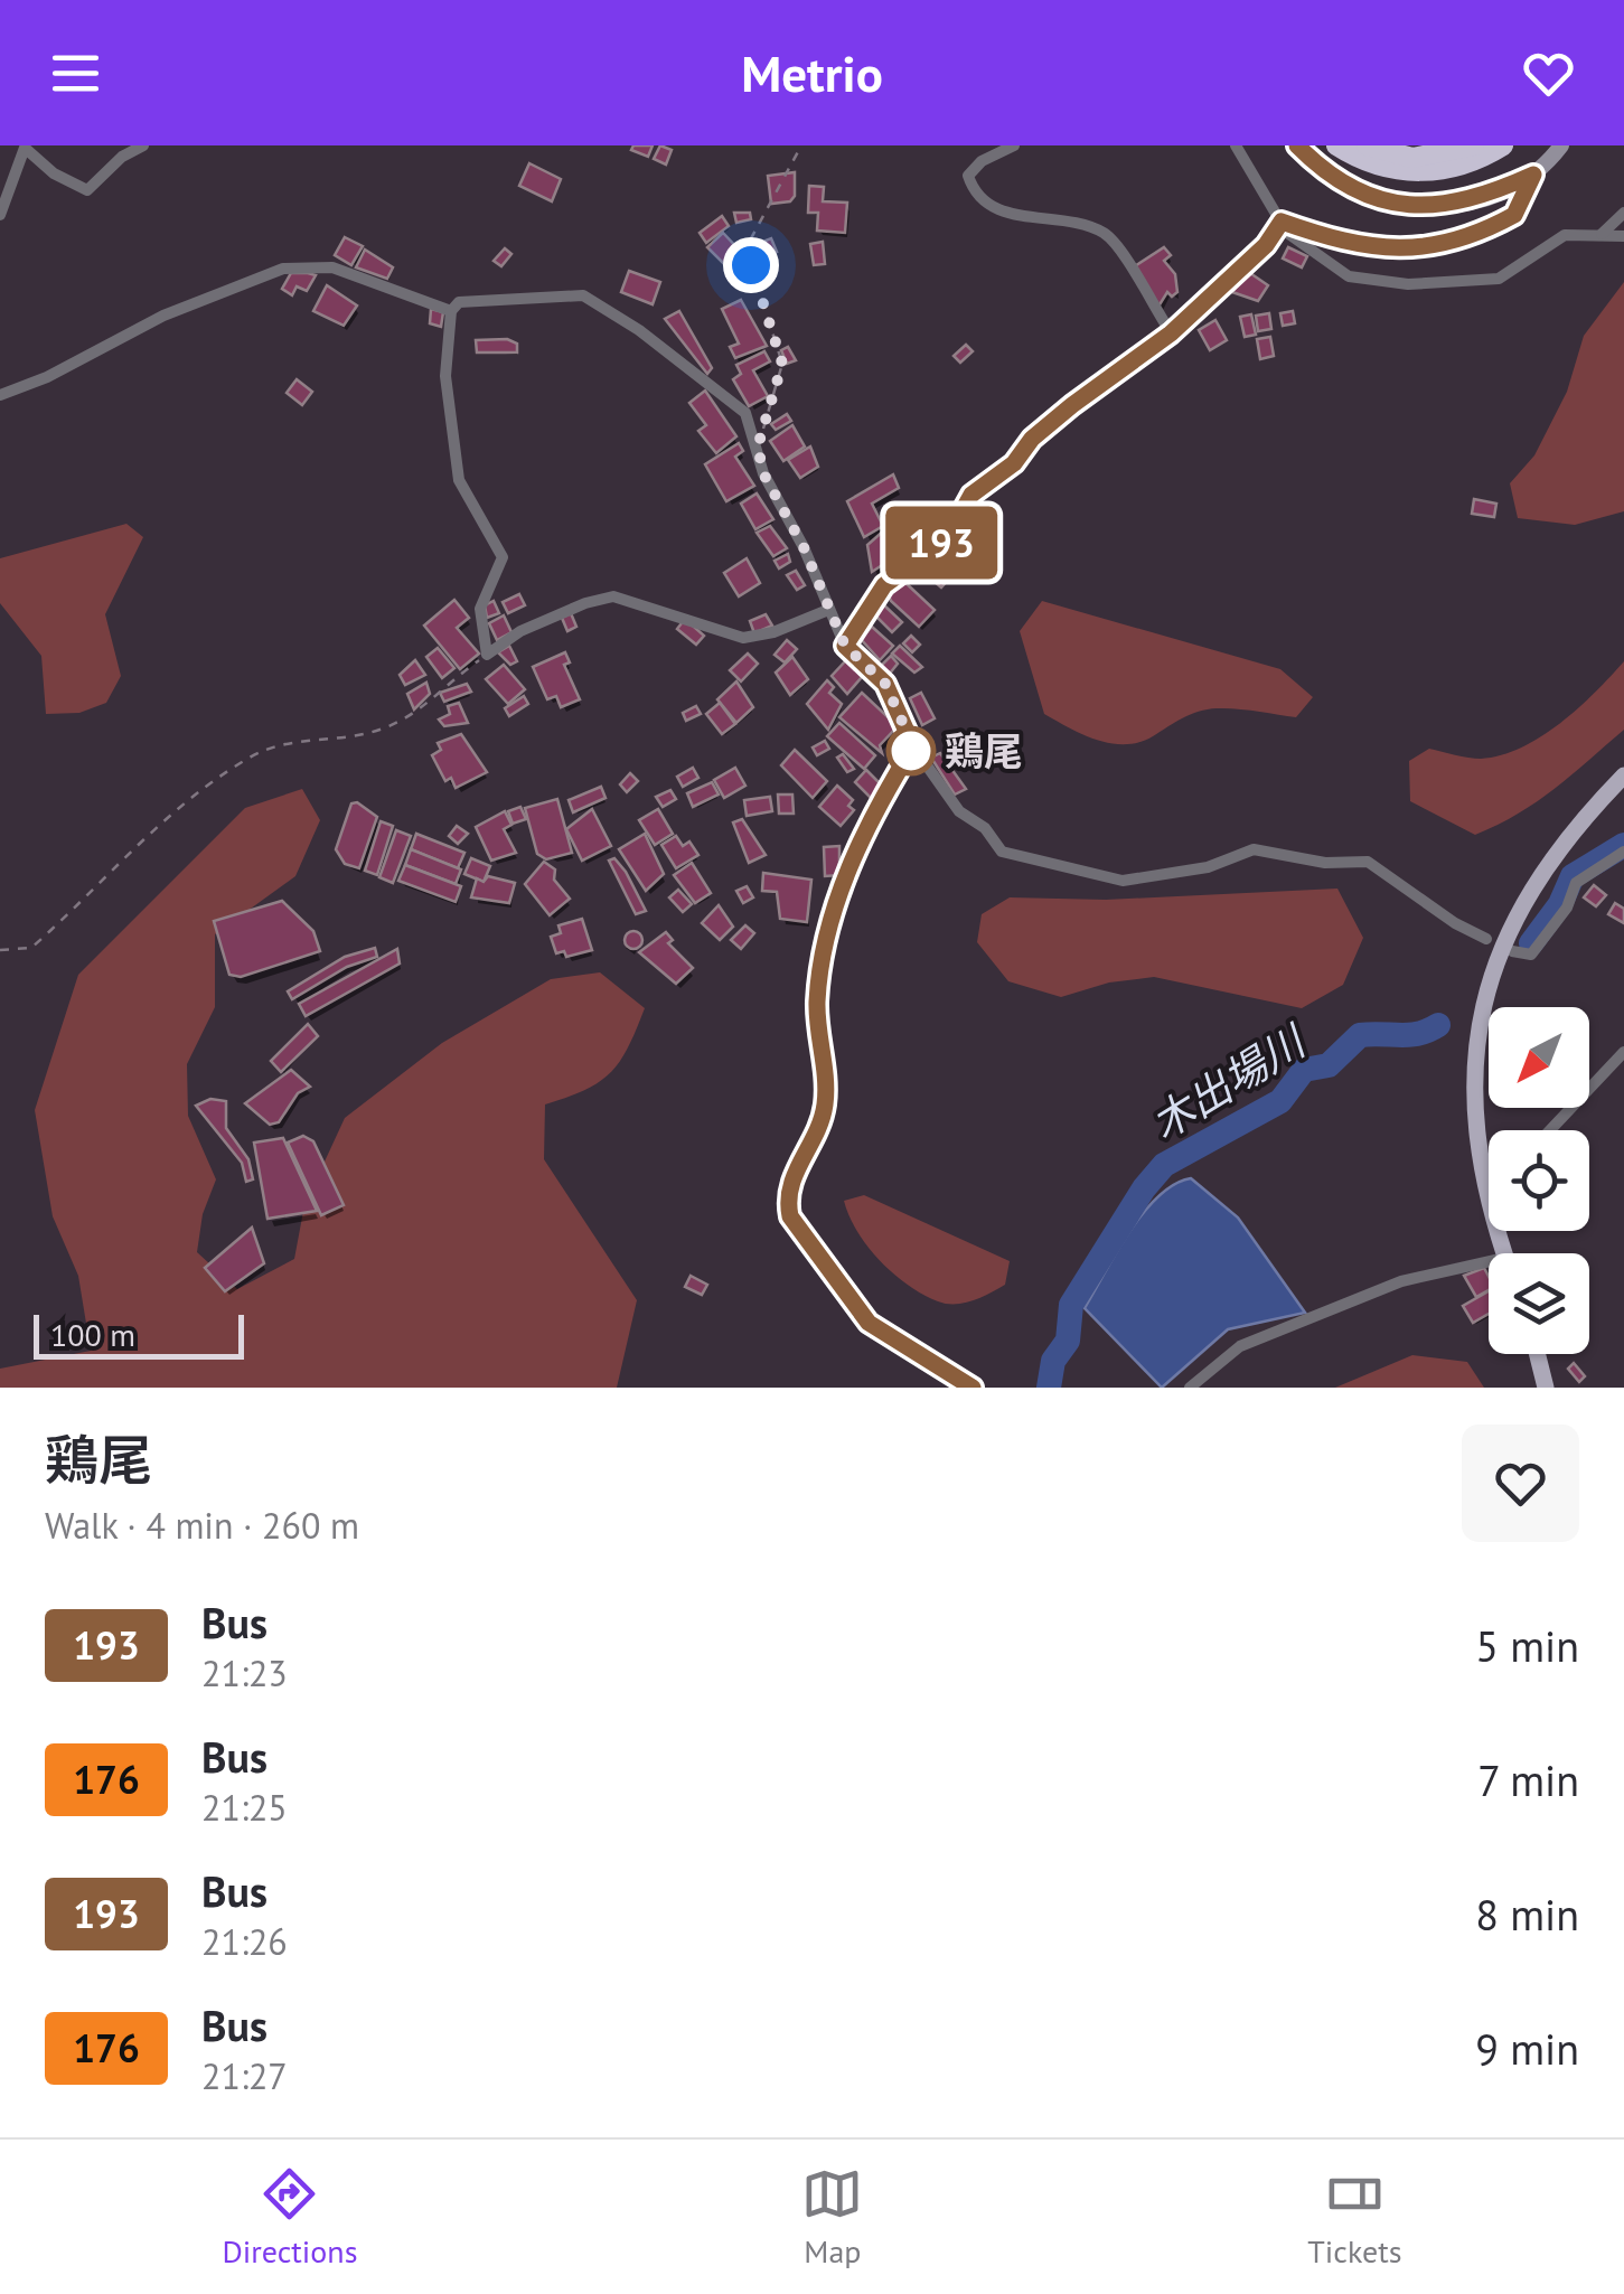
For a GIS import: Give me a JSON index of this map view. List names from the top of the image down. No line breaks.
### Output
{"water":["木出場川"],"places":["鶏尾"],"lines":["bus line 193"],"scale_bar":"100 m","north":"bottom left","page":{"header":"Metrio","on_map":"193","scale":"100 m","heading":["鶏尾","Walk · 4 min · 260 m"],"list":[{"mark":"193","name":"Bus","note":"21:23","value":"5 min"},{"mark":"176","name":"Bus","note":"21:25","value":"7 min"},{"mark":"193","name":"Bus","note":"21:26","value":"8 min"},{"mark":"176","name":"Bus","note":"21:27","value":"9 min"}],"tabs":["Directions","Map","Tickets"]}}
